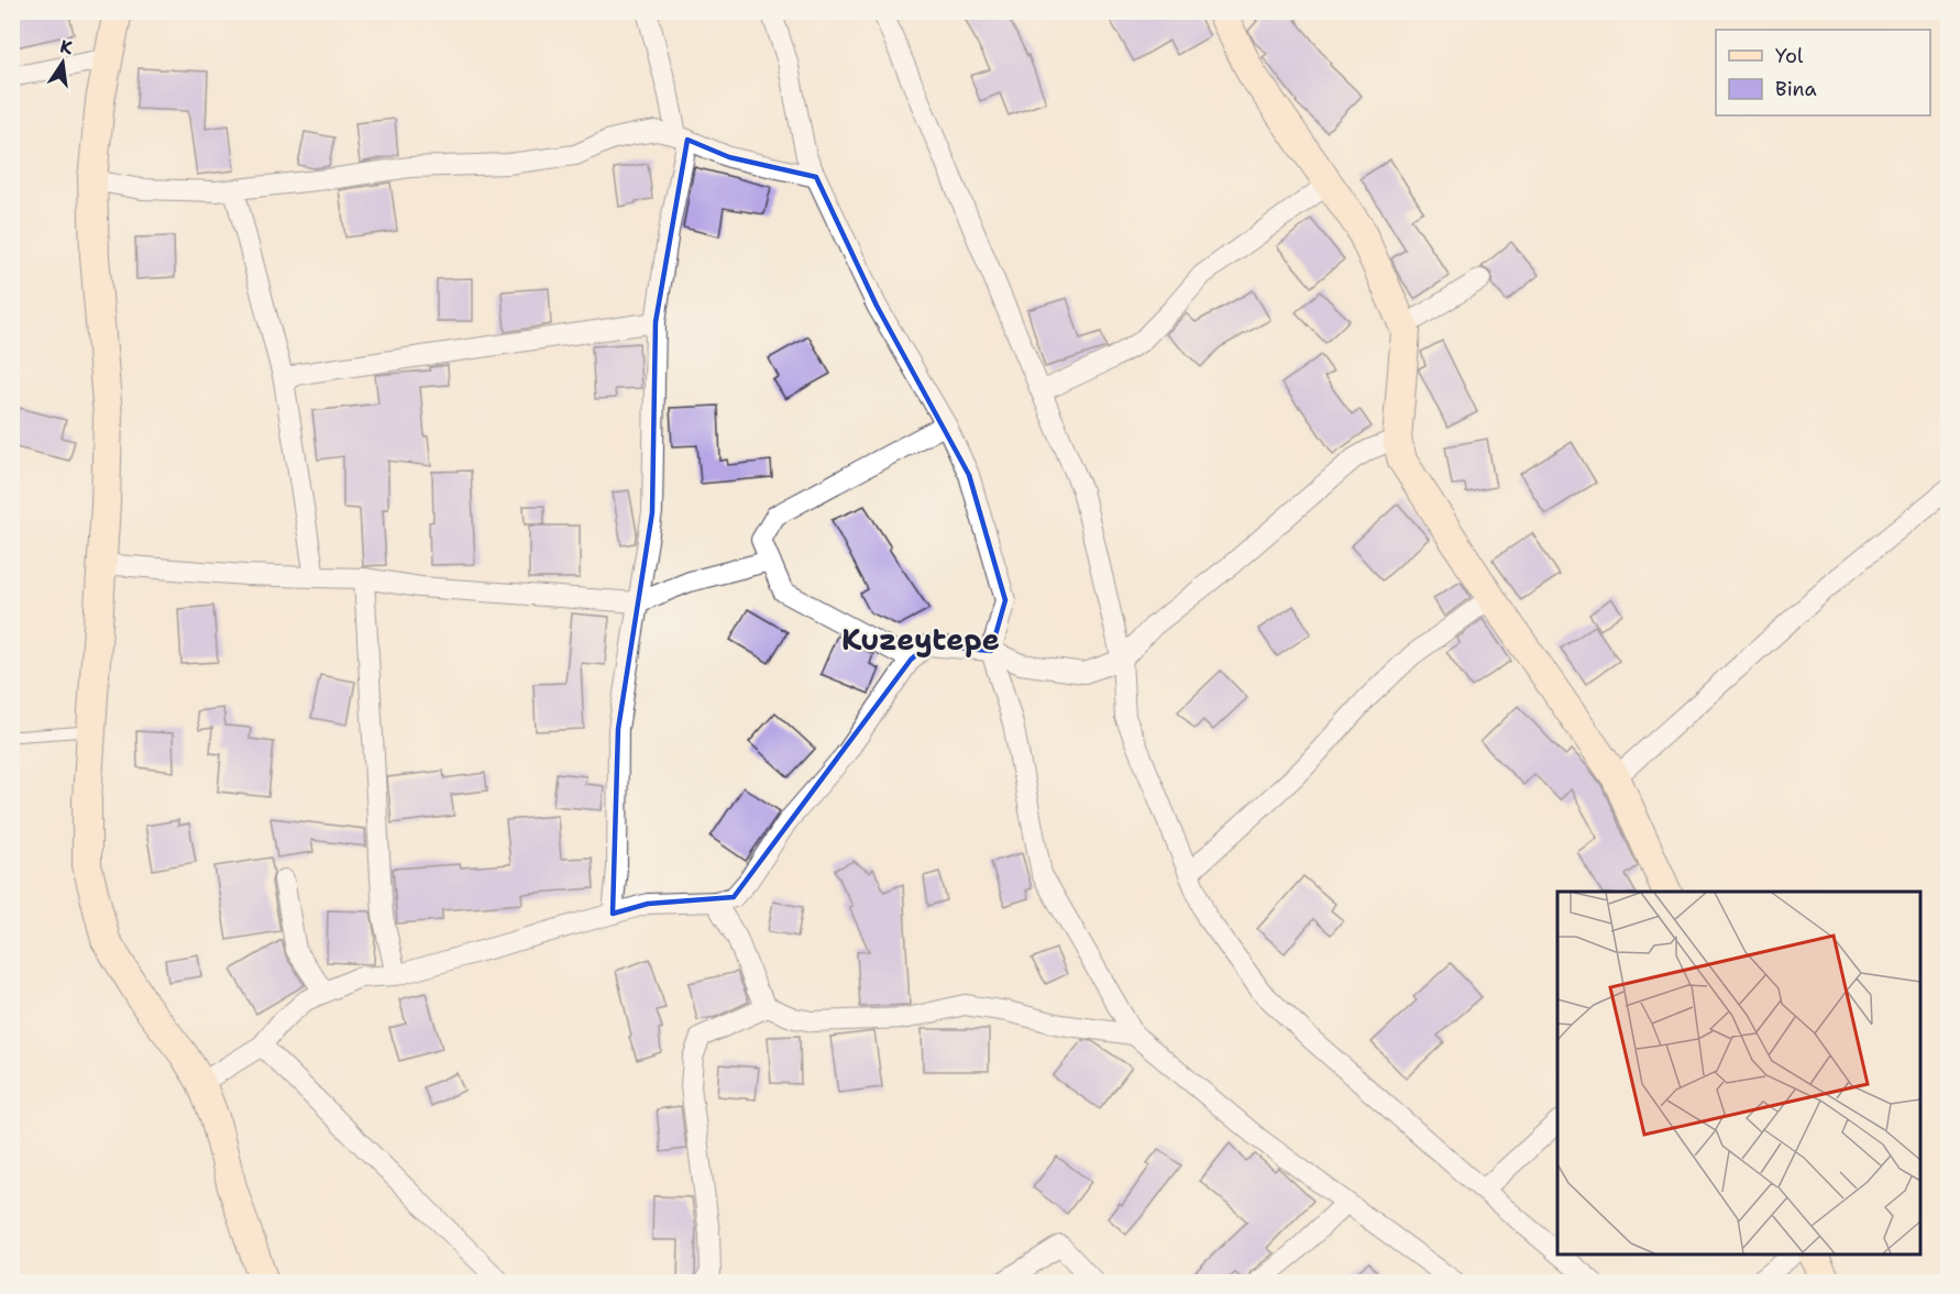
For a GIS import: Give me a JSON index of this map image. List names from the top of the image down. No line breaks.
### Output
{"districts":["Kuzeytepe"],"legend":["Yol","Bina"],"north":"top"}
